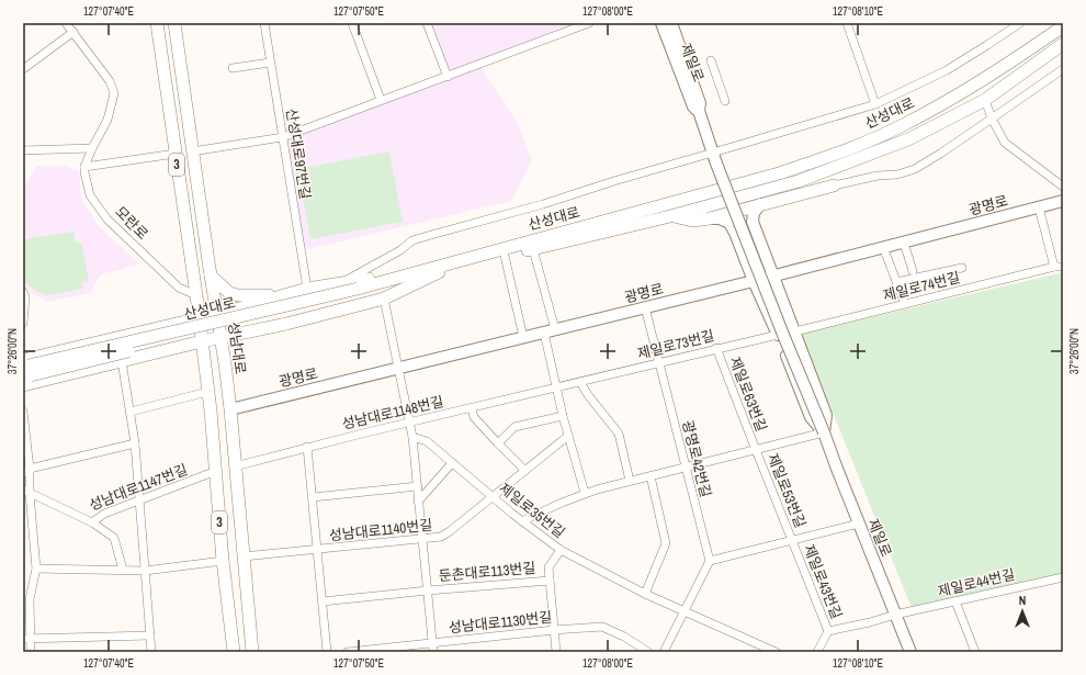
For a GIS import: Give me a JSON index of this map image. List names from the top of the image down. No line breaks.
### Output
{"streets":{"main road":["제일로","산성대로","3","광명로","성남대로"],"street":["산성대로97번길","모란로","제일로74번길","제일로73번길","제일로63번길","성남대로1148번길","광명로42번길","성남대로1147번길","제일로53번길","제일로35번길","성남대로1140번길","둔촌대로113번길","제일로43번길","제일로44번길","성남대로1130번길"]},"crossings":[["제일로","제일로63번길"],["제일로","제일로53번길"],["제일로","제일로43번길"],["제일로","제일로44번길"],["산성대로","광명로"],["3","모란로"],["3","성남대로1147번길"],["광명로","성남대로"],["광명로","광명로42번길"],["광명로","둔촌대로113번길"],["제일로73번길","제일로63번길"],["제일로73번길","성남대로1148번길"],["제일로73번길","광명로42번길"],["성남대로","성남대로1148번길"],["성남대로","성남대로1140번길"],["제일로63번길","광명로42번길"],["제일로63번길","제일로53번길"],["제일로63번길","제일로35번길"],["성남대로1148번길","둔촌대로113번길"],["광명로42번길","제일로53번길"],["제일로53번길","제일로43번길"],["제일로35번길","성남대로1140번길"],["제일로35번길","둔촌대로113번길"],["성남대로1140번길","둔촌대로113번길"],["둔촌대로113번길","성남대로1130번길"],["제일로43번길","제일로44번길"]],"north":"top","coordinates":["127°07'40\"E","127°07'50\"E","127°08'00\"E","127°08'10\"E","37°26'00\"N"]}
